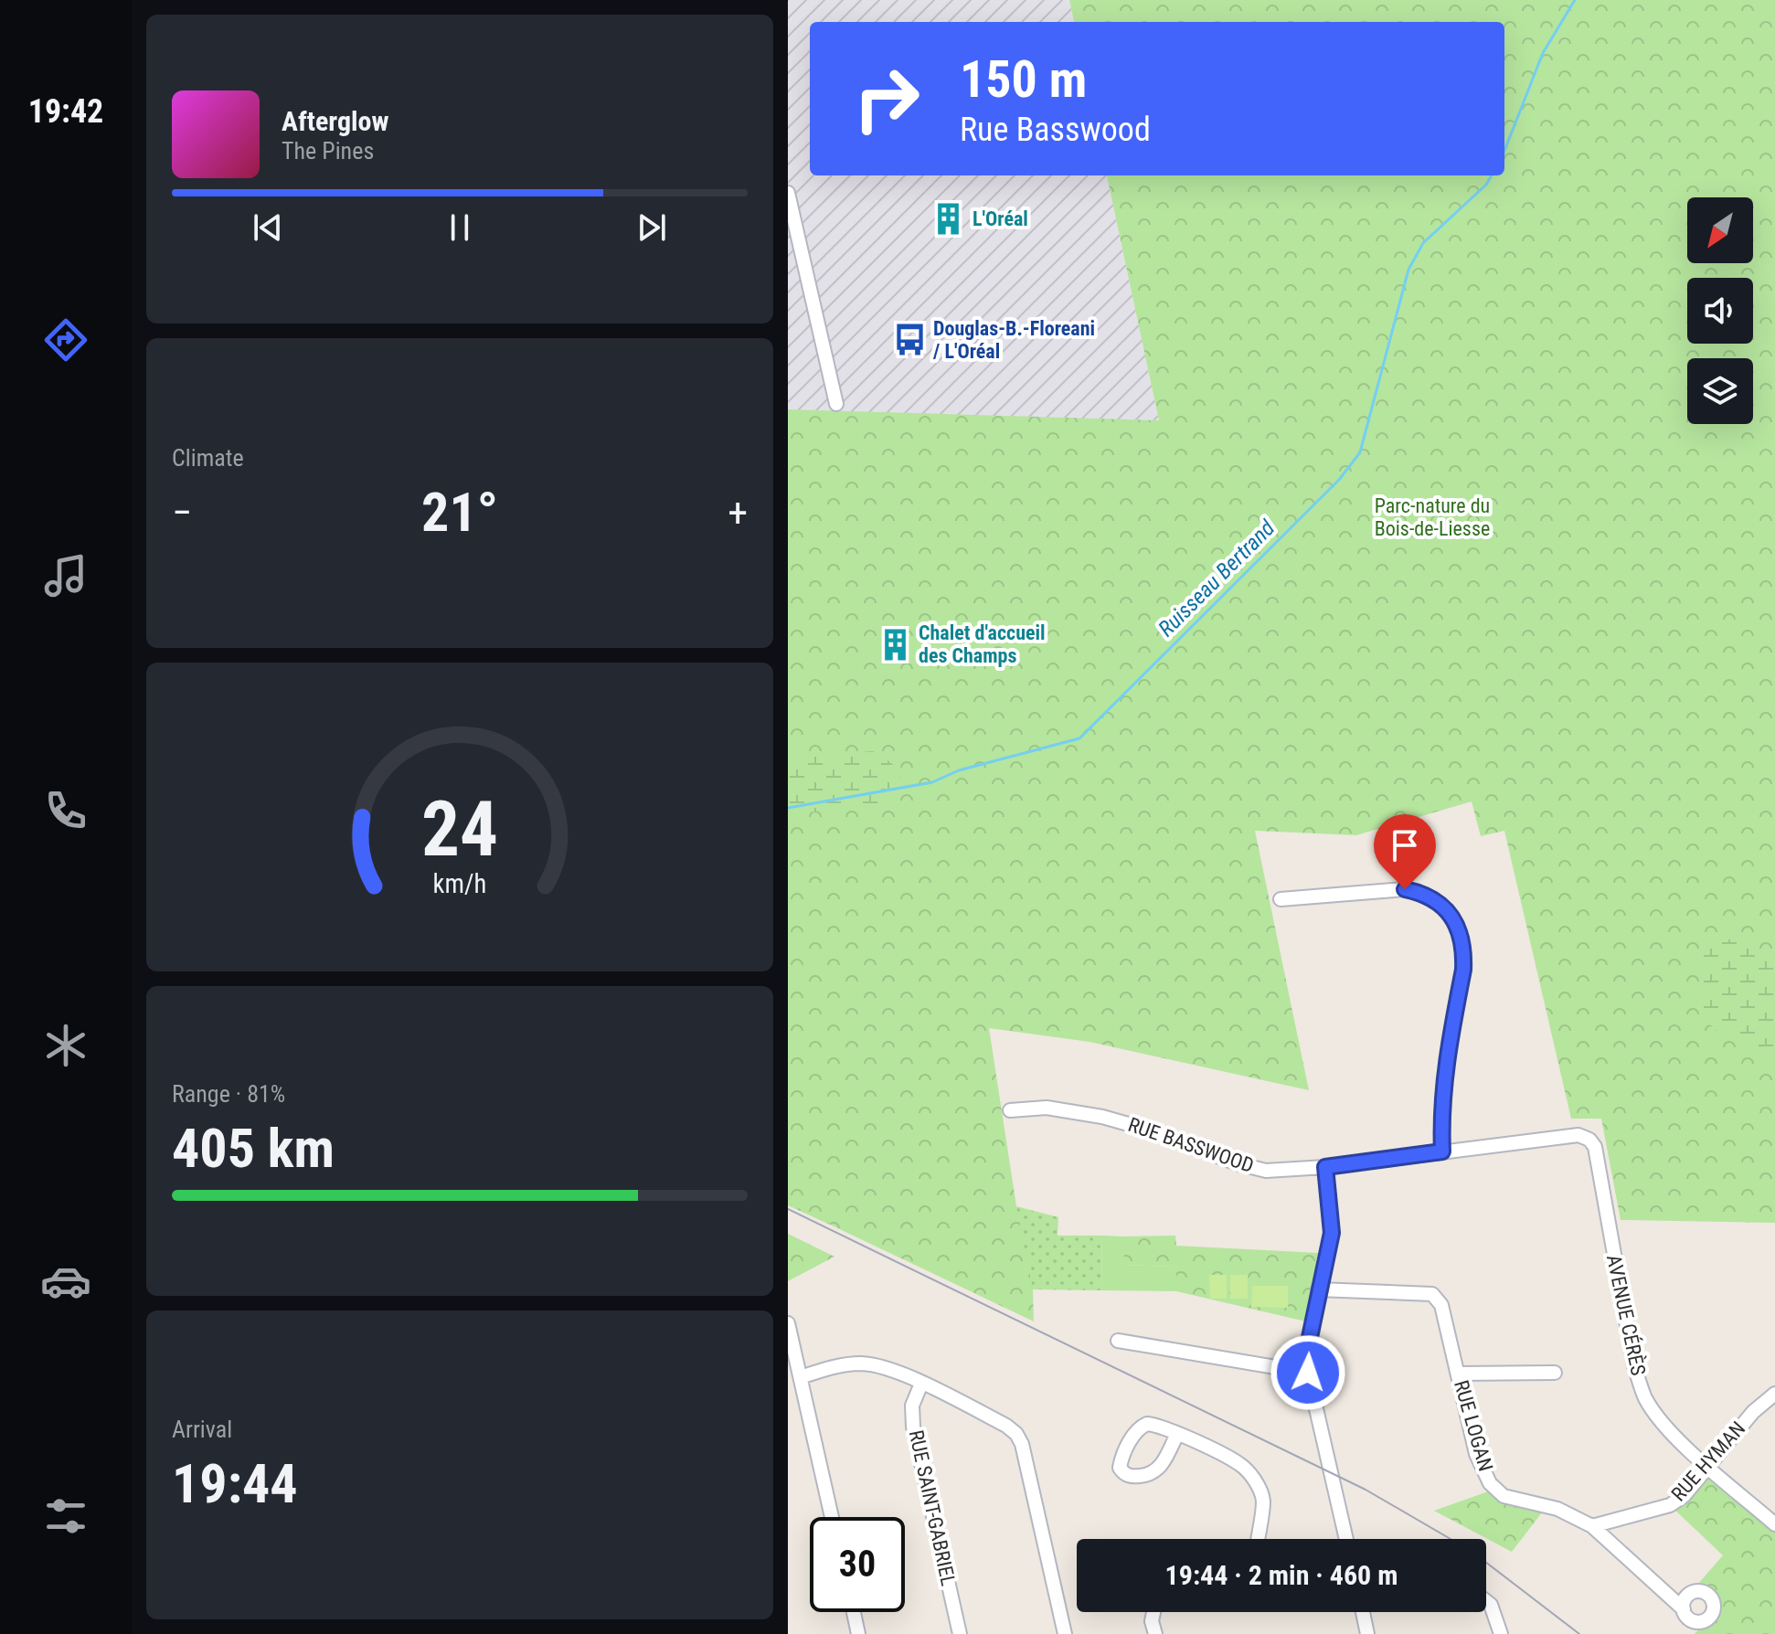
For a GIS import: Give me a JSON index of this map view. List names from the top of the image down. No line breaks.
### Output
{"streets":{"street":["RUE BASSWOOD","AVENUE CÉRÈS","RUE LOGAN","RUE HYMAN","RUE SAINT-GABRIEL"]},"crossings":[["RUE BASSWOOD","AVENUE CÉRÈS"],["AVENUE CÉRÈS","RUE HYMAN"],["RUE LOGAN","RUE HYMAN"]],"water":["Ruisseau Bertrand"],"parks":["Parc-nature du Bois-de-Liesse"],"places":{"building":["L'Oréal","Chalet d'accueil des Champs"],"bus stop":["Douglas-B.-Floreani / L'Oréal"]},"north":"bottom left","page":{"tabs":"19:42","turn":["150 m","Rue Basswood"],"song":["Afterglow","The Pines"],"tile":["Climate",["Range · 81%","405 km"],["Arrival","19:44"]],"heat":["−","21°","+"],"limit":"30","trip":"19:44 · 2 min · 460 m","gauge":["24","km/h"]}}
